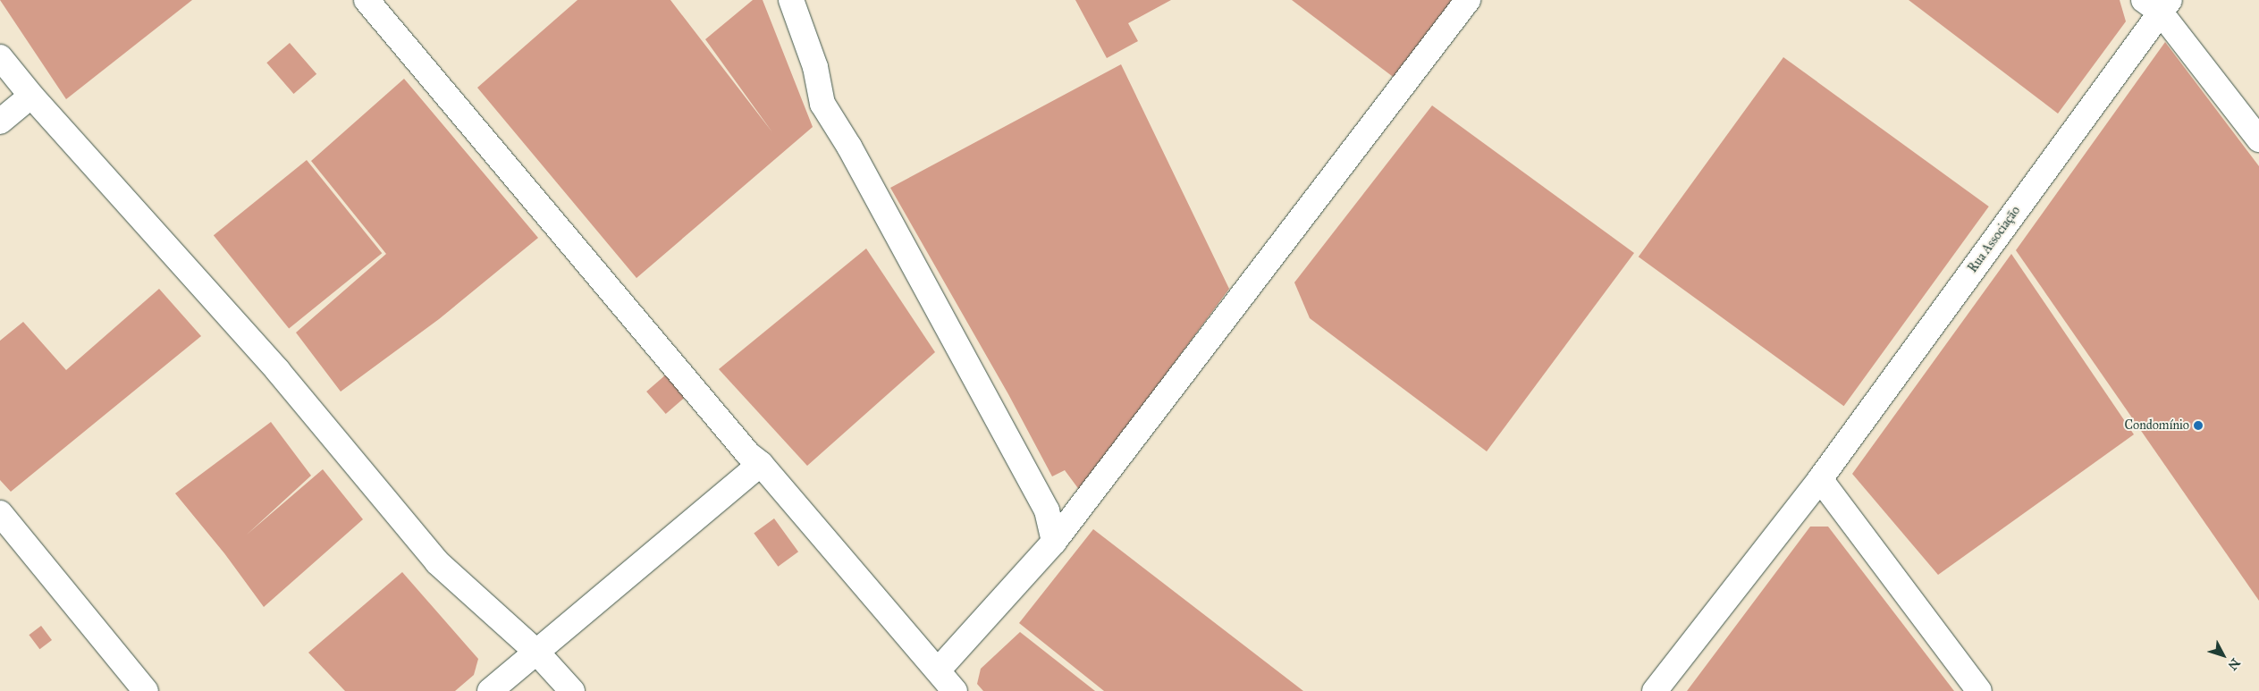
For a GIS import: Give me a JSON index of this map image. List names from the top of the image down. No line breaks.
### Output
{"streets":{"street":["Rua Associação"]},"places":["Condomínio"],"north":"bottom right"}
